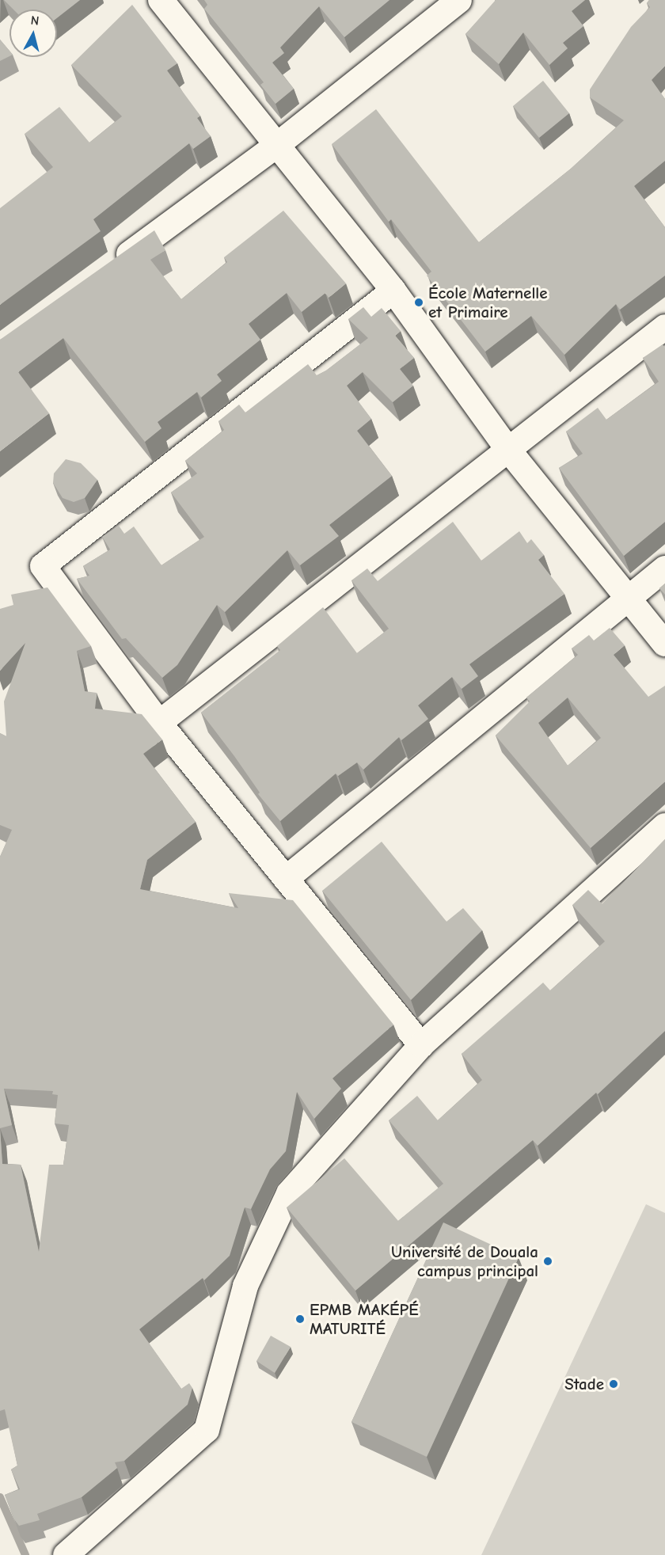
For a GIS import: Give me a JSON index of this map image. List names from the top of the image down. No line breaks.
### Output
{"places":["École Maternelle et Primaire","Université de Douala campus principal","EPMB MAKÉPÉ MATURITÉ","Stade"],"north":"top"}
